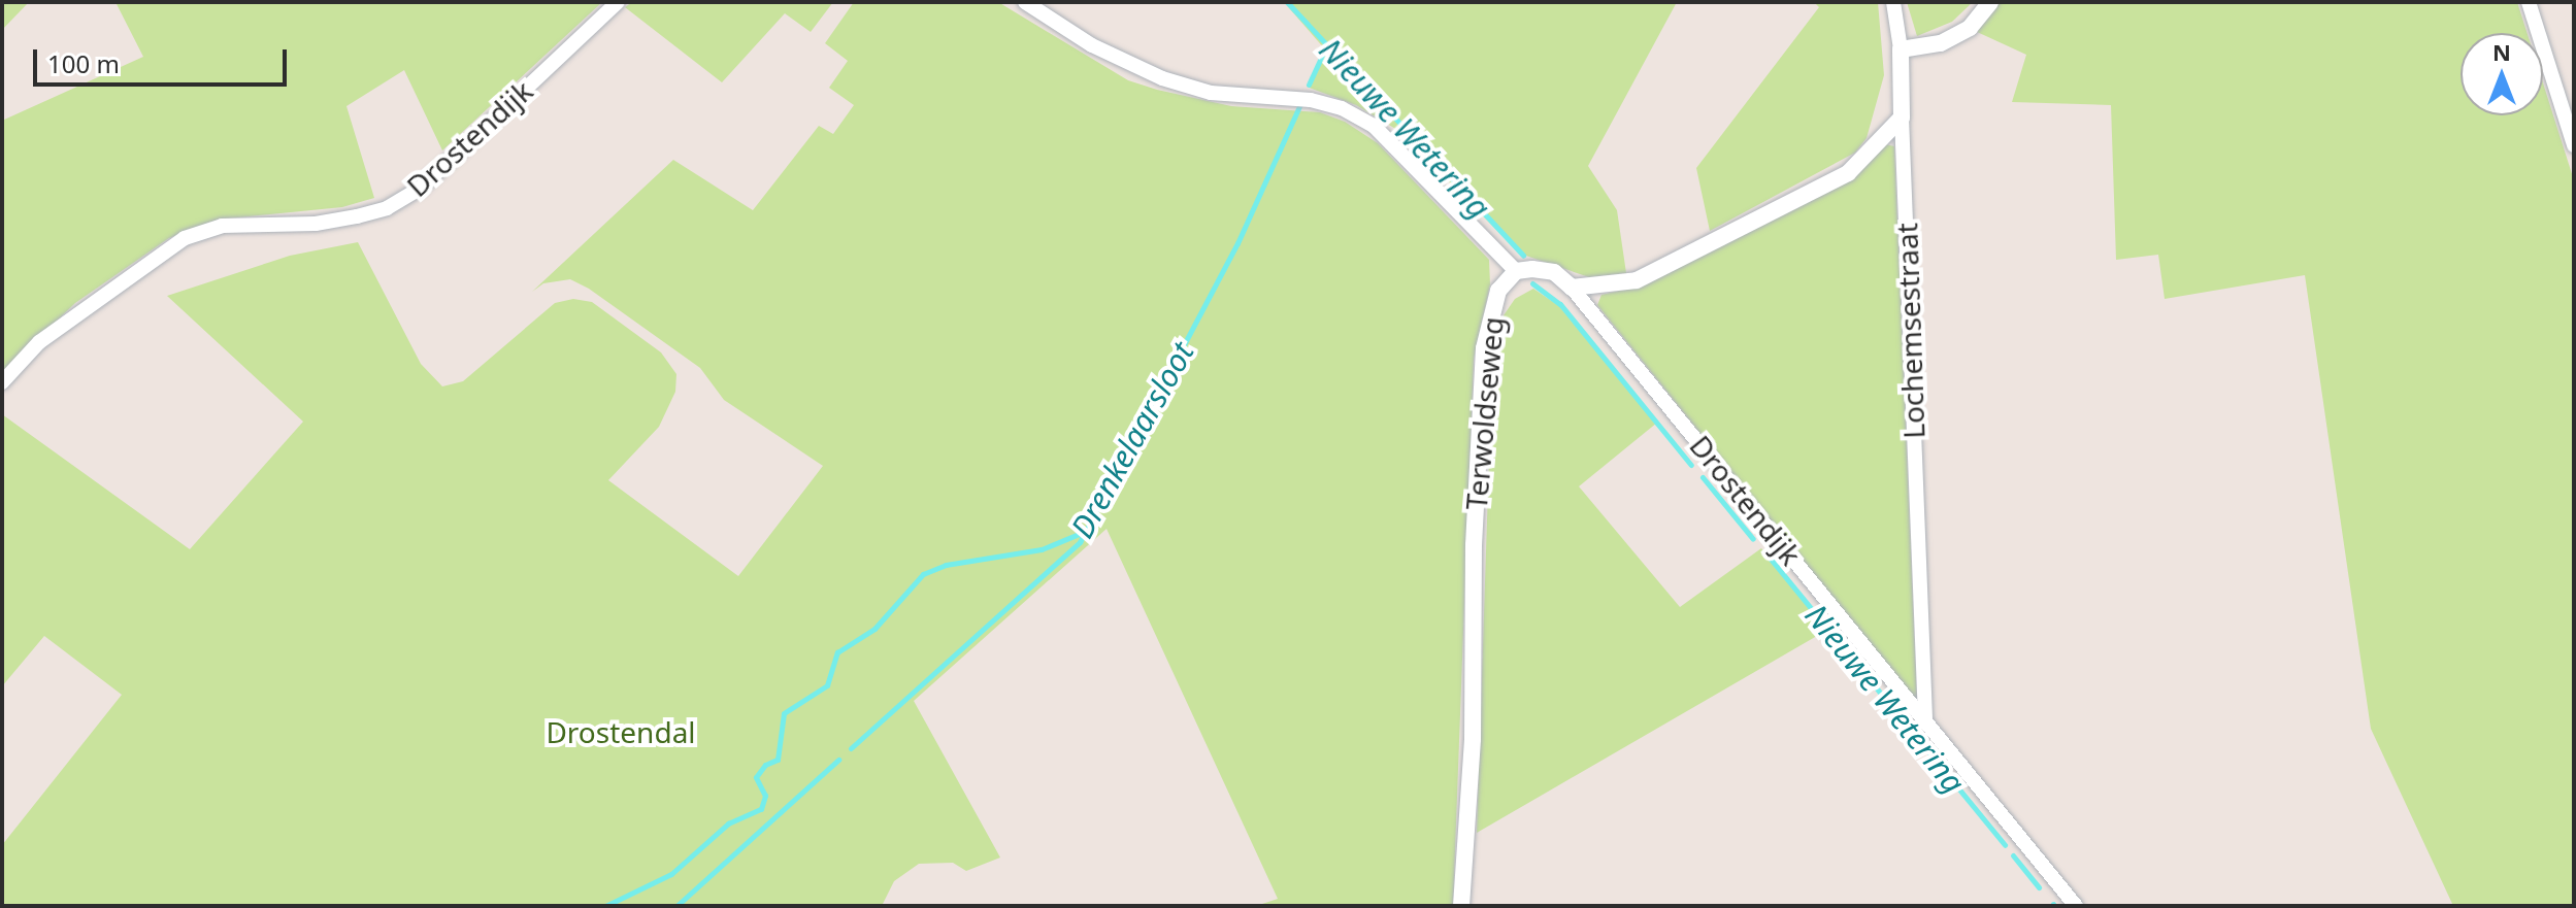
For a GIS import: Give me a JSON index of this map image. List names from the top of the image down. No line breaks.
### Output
{"streets":{"street":["Drostendijk","Lochemsestraat","Terwoldseweg"]},"crossings":[["Drostendijk","Lochemsestraat"]],"water":["Nieuwe Wetering","Drenkelaarsloot"],"parks":["Drostendal"],"scale_bar":"100 m","north":"top"}
